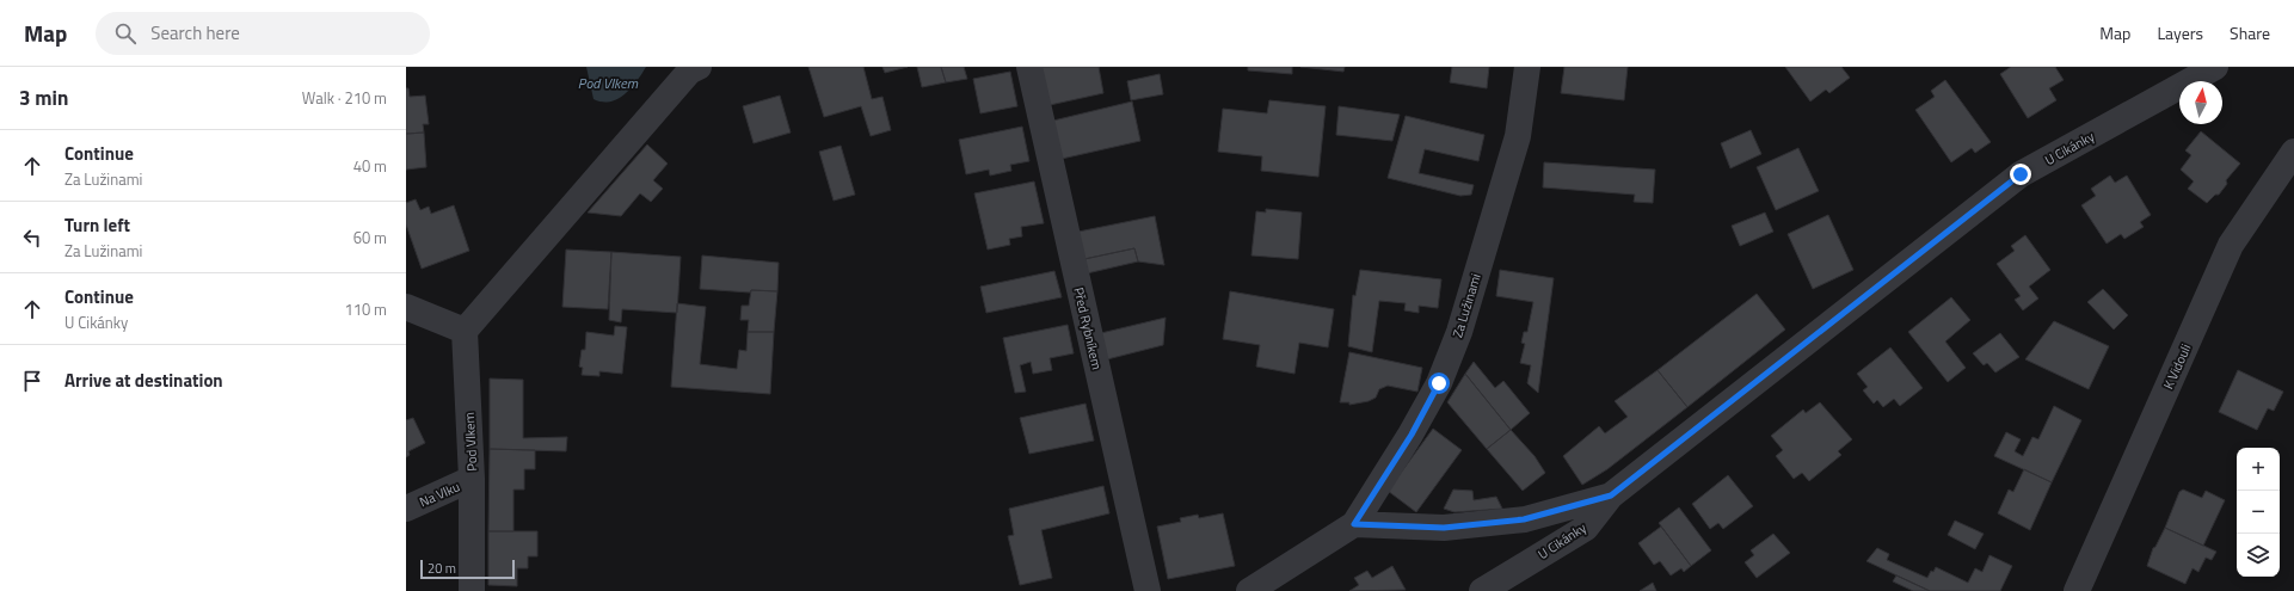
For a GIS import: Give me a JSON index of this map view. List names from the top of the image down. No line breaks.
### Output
{"streets":{"street":["U Cikánky","Za Lužinami","Před Rybníkem","K Vidouli","Pod Vlkem","Na Vlku"]},"crossings":[["Pod Vlkem","Na Vlku"]],"water":["Pod Vlkem"],"scale_bar":"20 m","north":"top","page":{"header":"Map","search":"Search here","nav":["Map","Layers","Share"],"heading":["3 min","Walk · 210 m"],"list":[["Continue","Za Lužinami","40 m"],["Turn left","Za Lužinami","60 m"],["Continue","U Cikánky","110 m"],"Arrive at destination"],"map_buttons":["+","−"],"scale":"20 m"}}
